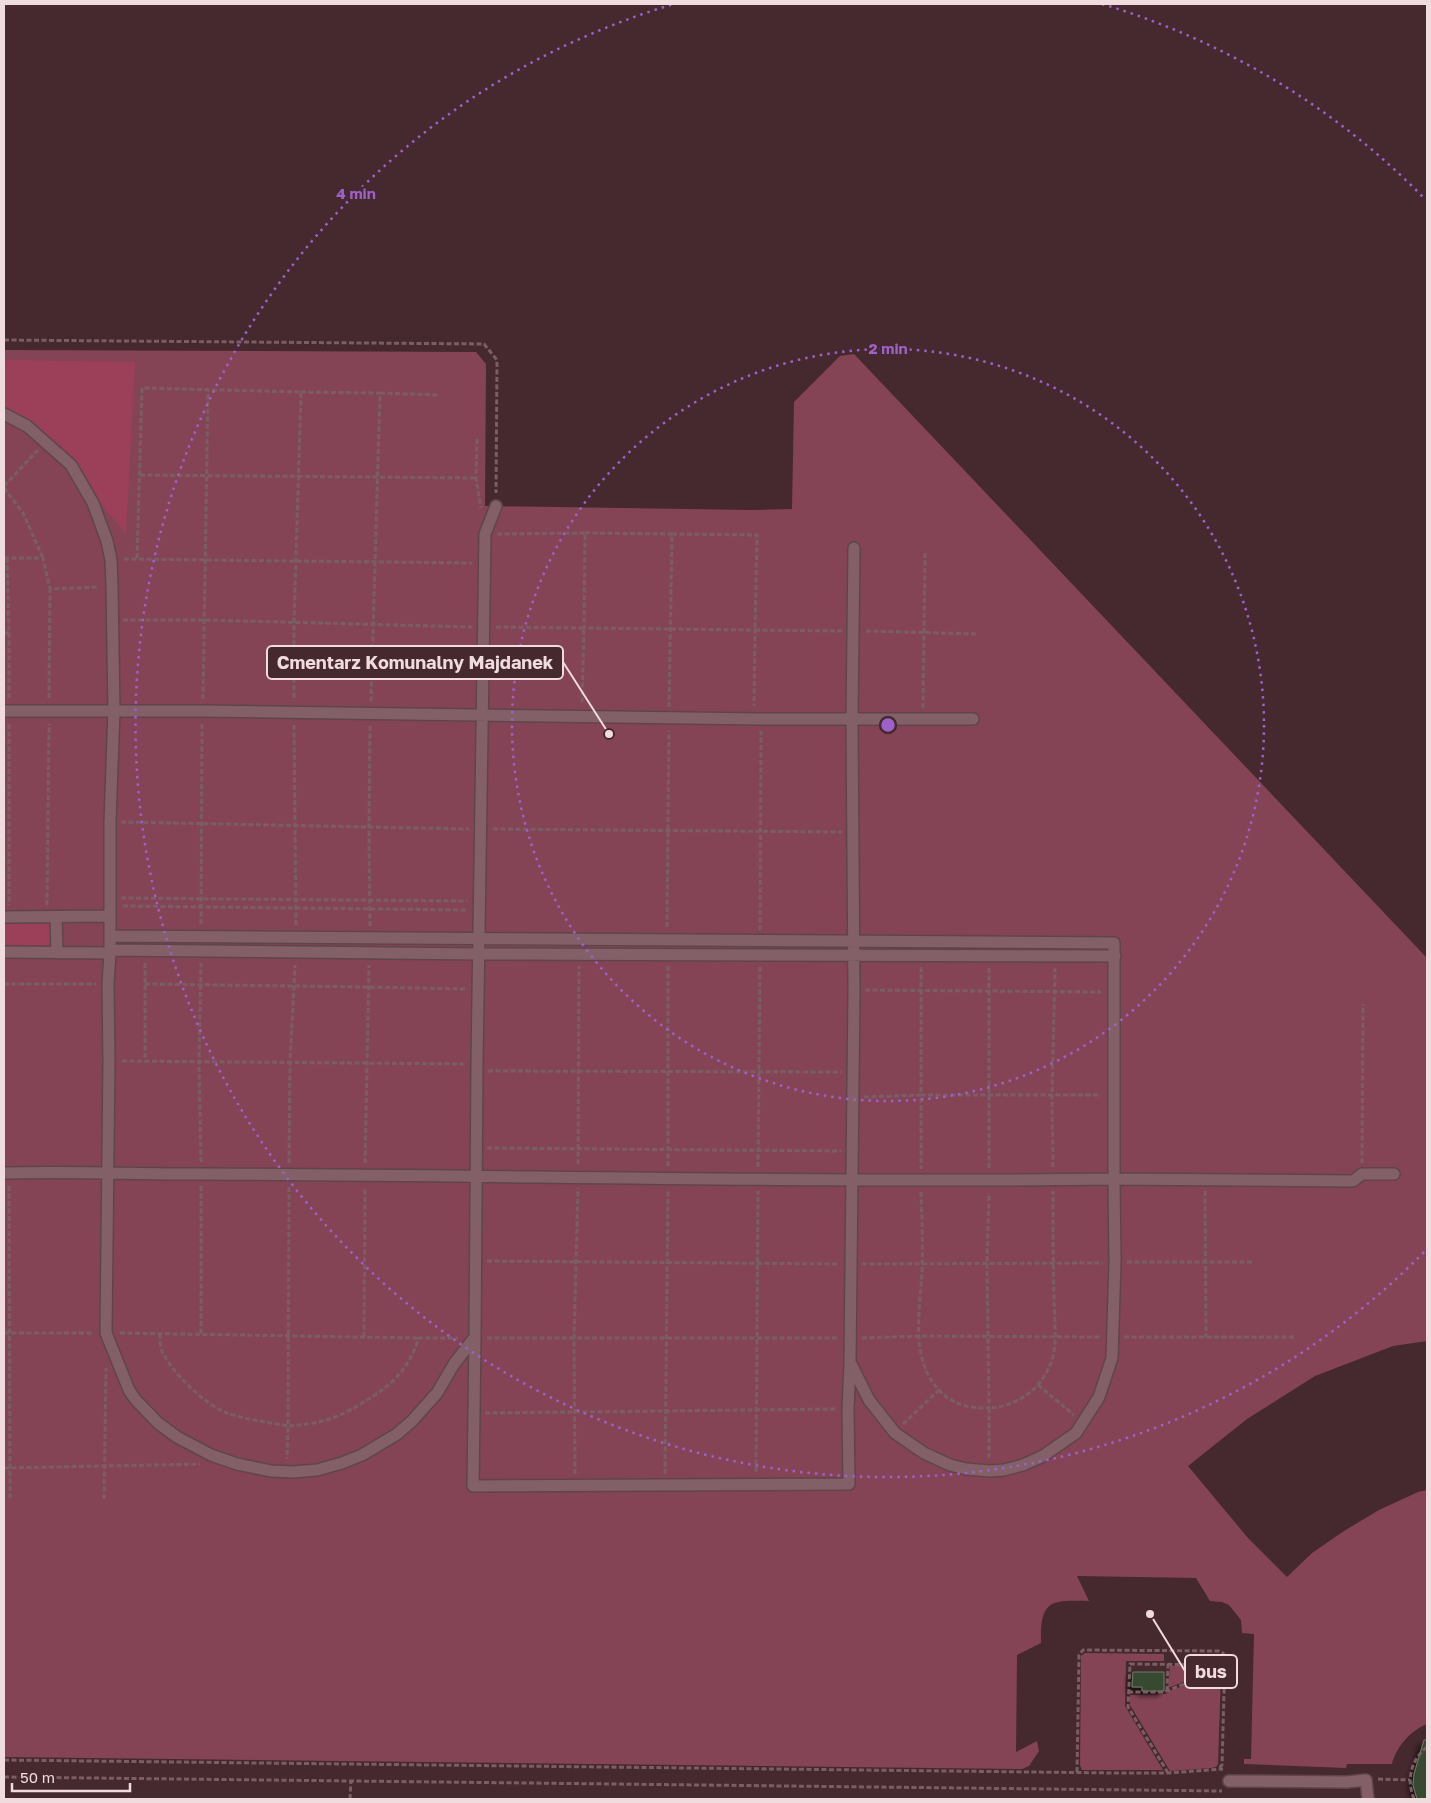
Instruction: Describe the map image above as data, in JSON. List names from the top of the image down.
{
  "places": ["Cmentarz Komunalny Majdanek", "bus"],
  "scale_bar": "50 m",
  "rings": ["4 min", "2 min"]
}
